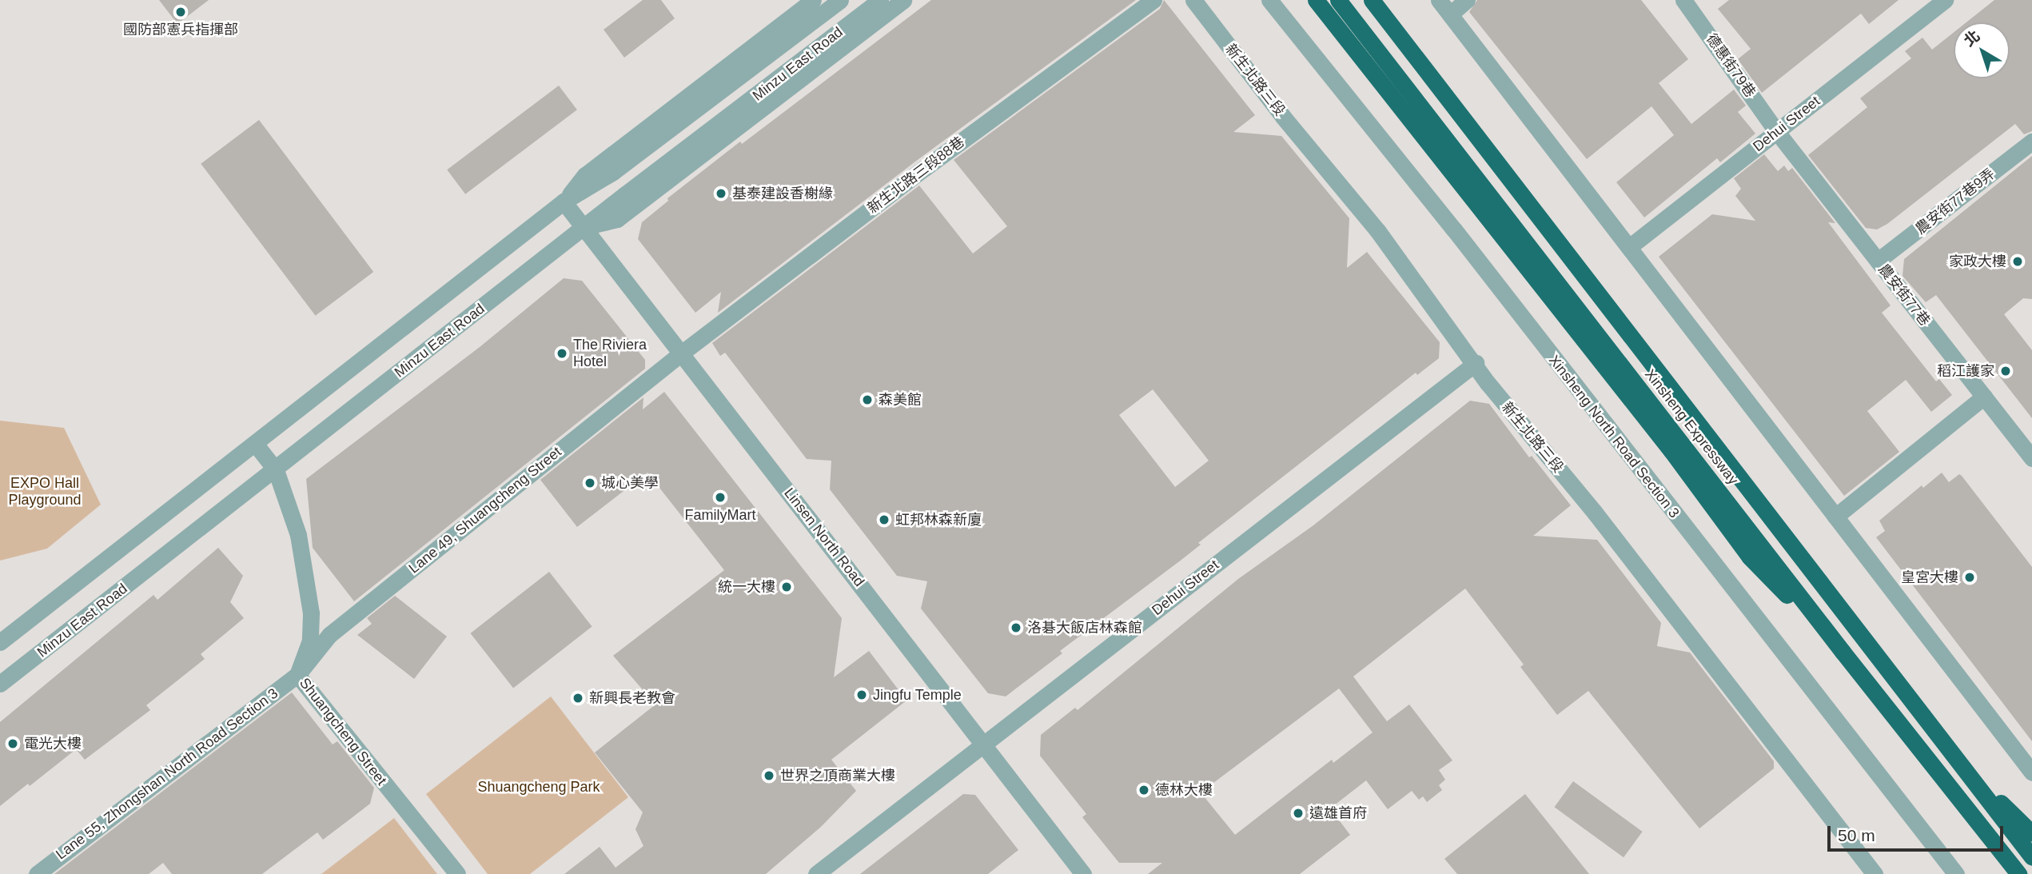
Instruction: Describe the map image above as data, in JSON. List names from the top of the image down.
{
  "streets": {
    "highway": ["Xinsheng Expressway"],
    "street": [
      "Minzu East Road",
      "德惠街79巷",
      "新生北路三段",
      "Dehui Street",
      "新生北路三段88巷",
      "農安街77巷9弄",
      "農安街77巷",
      "Xinsheng North Road Section 3",
      "Lane 49, Shuangcheng Street",
      "Linsen North Road",
      "Shuangcheng Street",
      "Lane 55, Zhongshan North Road Section 3"
    ]
  },
  "crossings": [
    ["Minzu East Road", "Linsen North Road"],
    ["Minzu East Road", "Shuangcheng Street"],
    ["德惠街79巷", "Dehui Street"],
    ["德惠街79巷", "農安街77巷"],
    ["新生北路三段", "Dehui Street"],
    ["Dehui Street", "農安街77巷"],
    ["Dehui Street", "Linsen North Road"],
    ["新生北路三段88巷", "Lane 49, Shuangcheng Street"],
    ["新生北路三段88巷", "Linsen North Road"],
    ["農安街77巷9弄", "農安街77巷"],
    ["Lane 49, Shuangcheng Street", "Linsen North Road"],
    ["Lane 49, Shuangcheng Street", "Shuangcheng Street"],
    ["Lane 49, Shuangcheng Street", "Lane 55, Zhongshan North Road Section 3"],
    ["Shuangcheng Street", "Lane 55, Zhongshan North Road Section 3"]
  ],
  "parks": ["EXPO Hall Playground", "Shuangcheng Park"],
  "places": [
    "國防部憲兵指揮部",
    "基泰建設香榭緣",
    "家政大樓",
    "The Riviera Hotel",
    "稻江護家",
    "森美館",
    "城心美學",
    "FamilyMart",
    "虹邦林森新廈",
    "皇宮大樓",
    "統一大樓",
    "洛碁大飯店林森館",
    "Jingfu Temple",
    "新興長老教會",
    "電光大樓",
    "世界之頂商業大樓",
    "德林大樓",
    "遠雄首府"
  ],
  "scale_bar": "50 m",
  "north": "top left"
}
